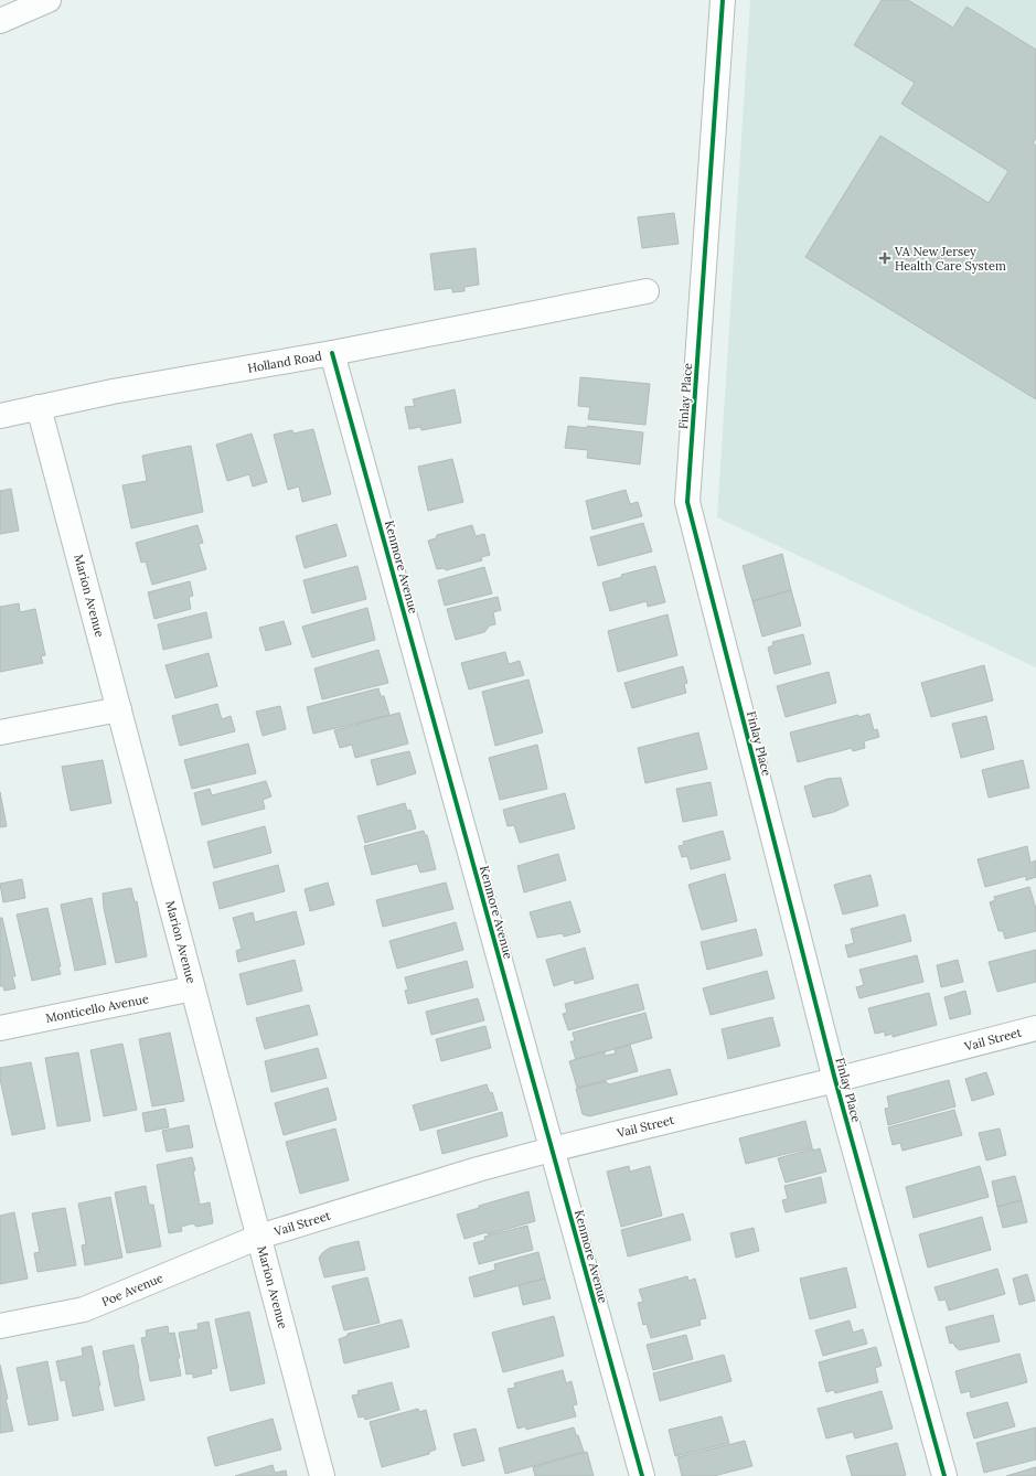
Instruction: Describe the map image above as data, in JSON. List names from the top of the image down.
{
  "streets": {
    "street": [
      "Holland Road",
      "Finlay Place",
      "Kenmore Avenue",
      "Marion Avenue",
      "Monticello Avenue",
      "Vail Street",
      "Poe Avenue"
    ]
  },
  "crossings": [
    ["Holland Road", "Kenmore Avenue"],
    ["Holland Road", "Marion Avenue"],
    ["Finlay Place", "Vail Street"],
    ["Kenmore Avenue", "Vail Street"],
    ["Marion Avenue", "Monticello Avenue"],
    ["Marion Avenue", "Vail Street"],
    ["Marion Avenue", "Poe Avenue"],
    ["Vail Street", "Poe Avenue"]
  ],
  "places": {
    "health": ["VA New Jersey Health Care System"]
  }
}
